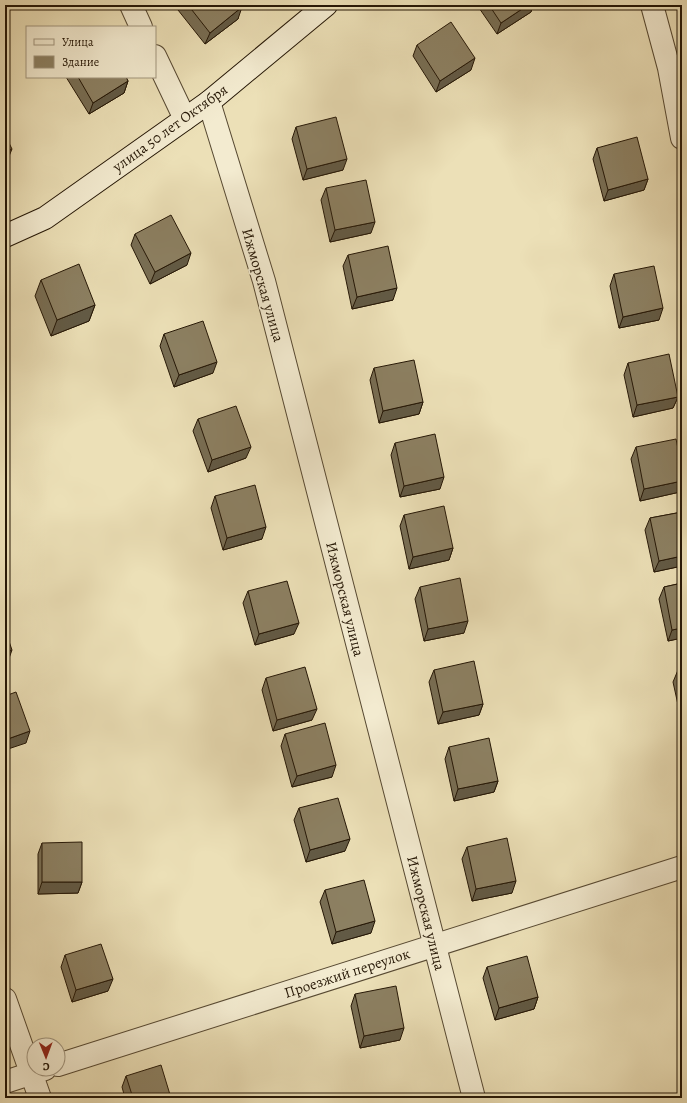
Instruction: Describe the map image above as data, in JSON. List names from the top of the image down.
{
  "streets": {
    "street": ["улица 50 лет Октября", "Ижморская улица", "Проезжий переулок"]
  },
  "crossings": [
    ["улица 50 лет Октября", "Ижморская улица"],
    ["Ижморская улица", "Проезжий переулок"]
  ],
  "legend": ["Улица", "Здание"],
  "north": "bottom"
}
